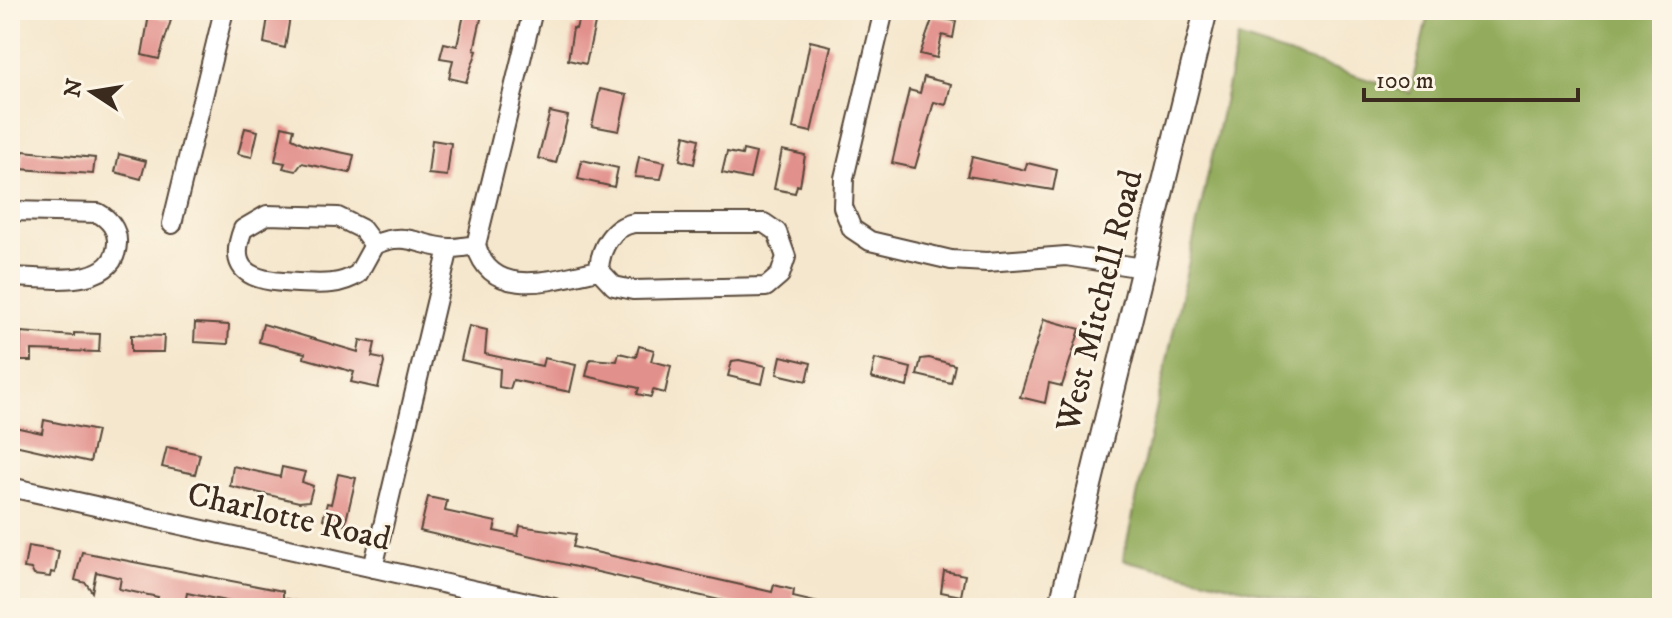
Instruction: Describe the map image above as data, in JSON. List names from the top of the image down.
{
  "streets": {
    "main road": ["West Mitchell Road"],
    "street": ["Charlotte Road"]
  },
  "scale_bar": "100 m",
  "north": "left"
}
